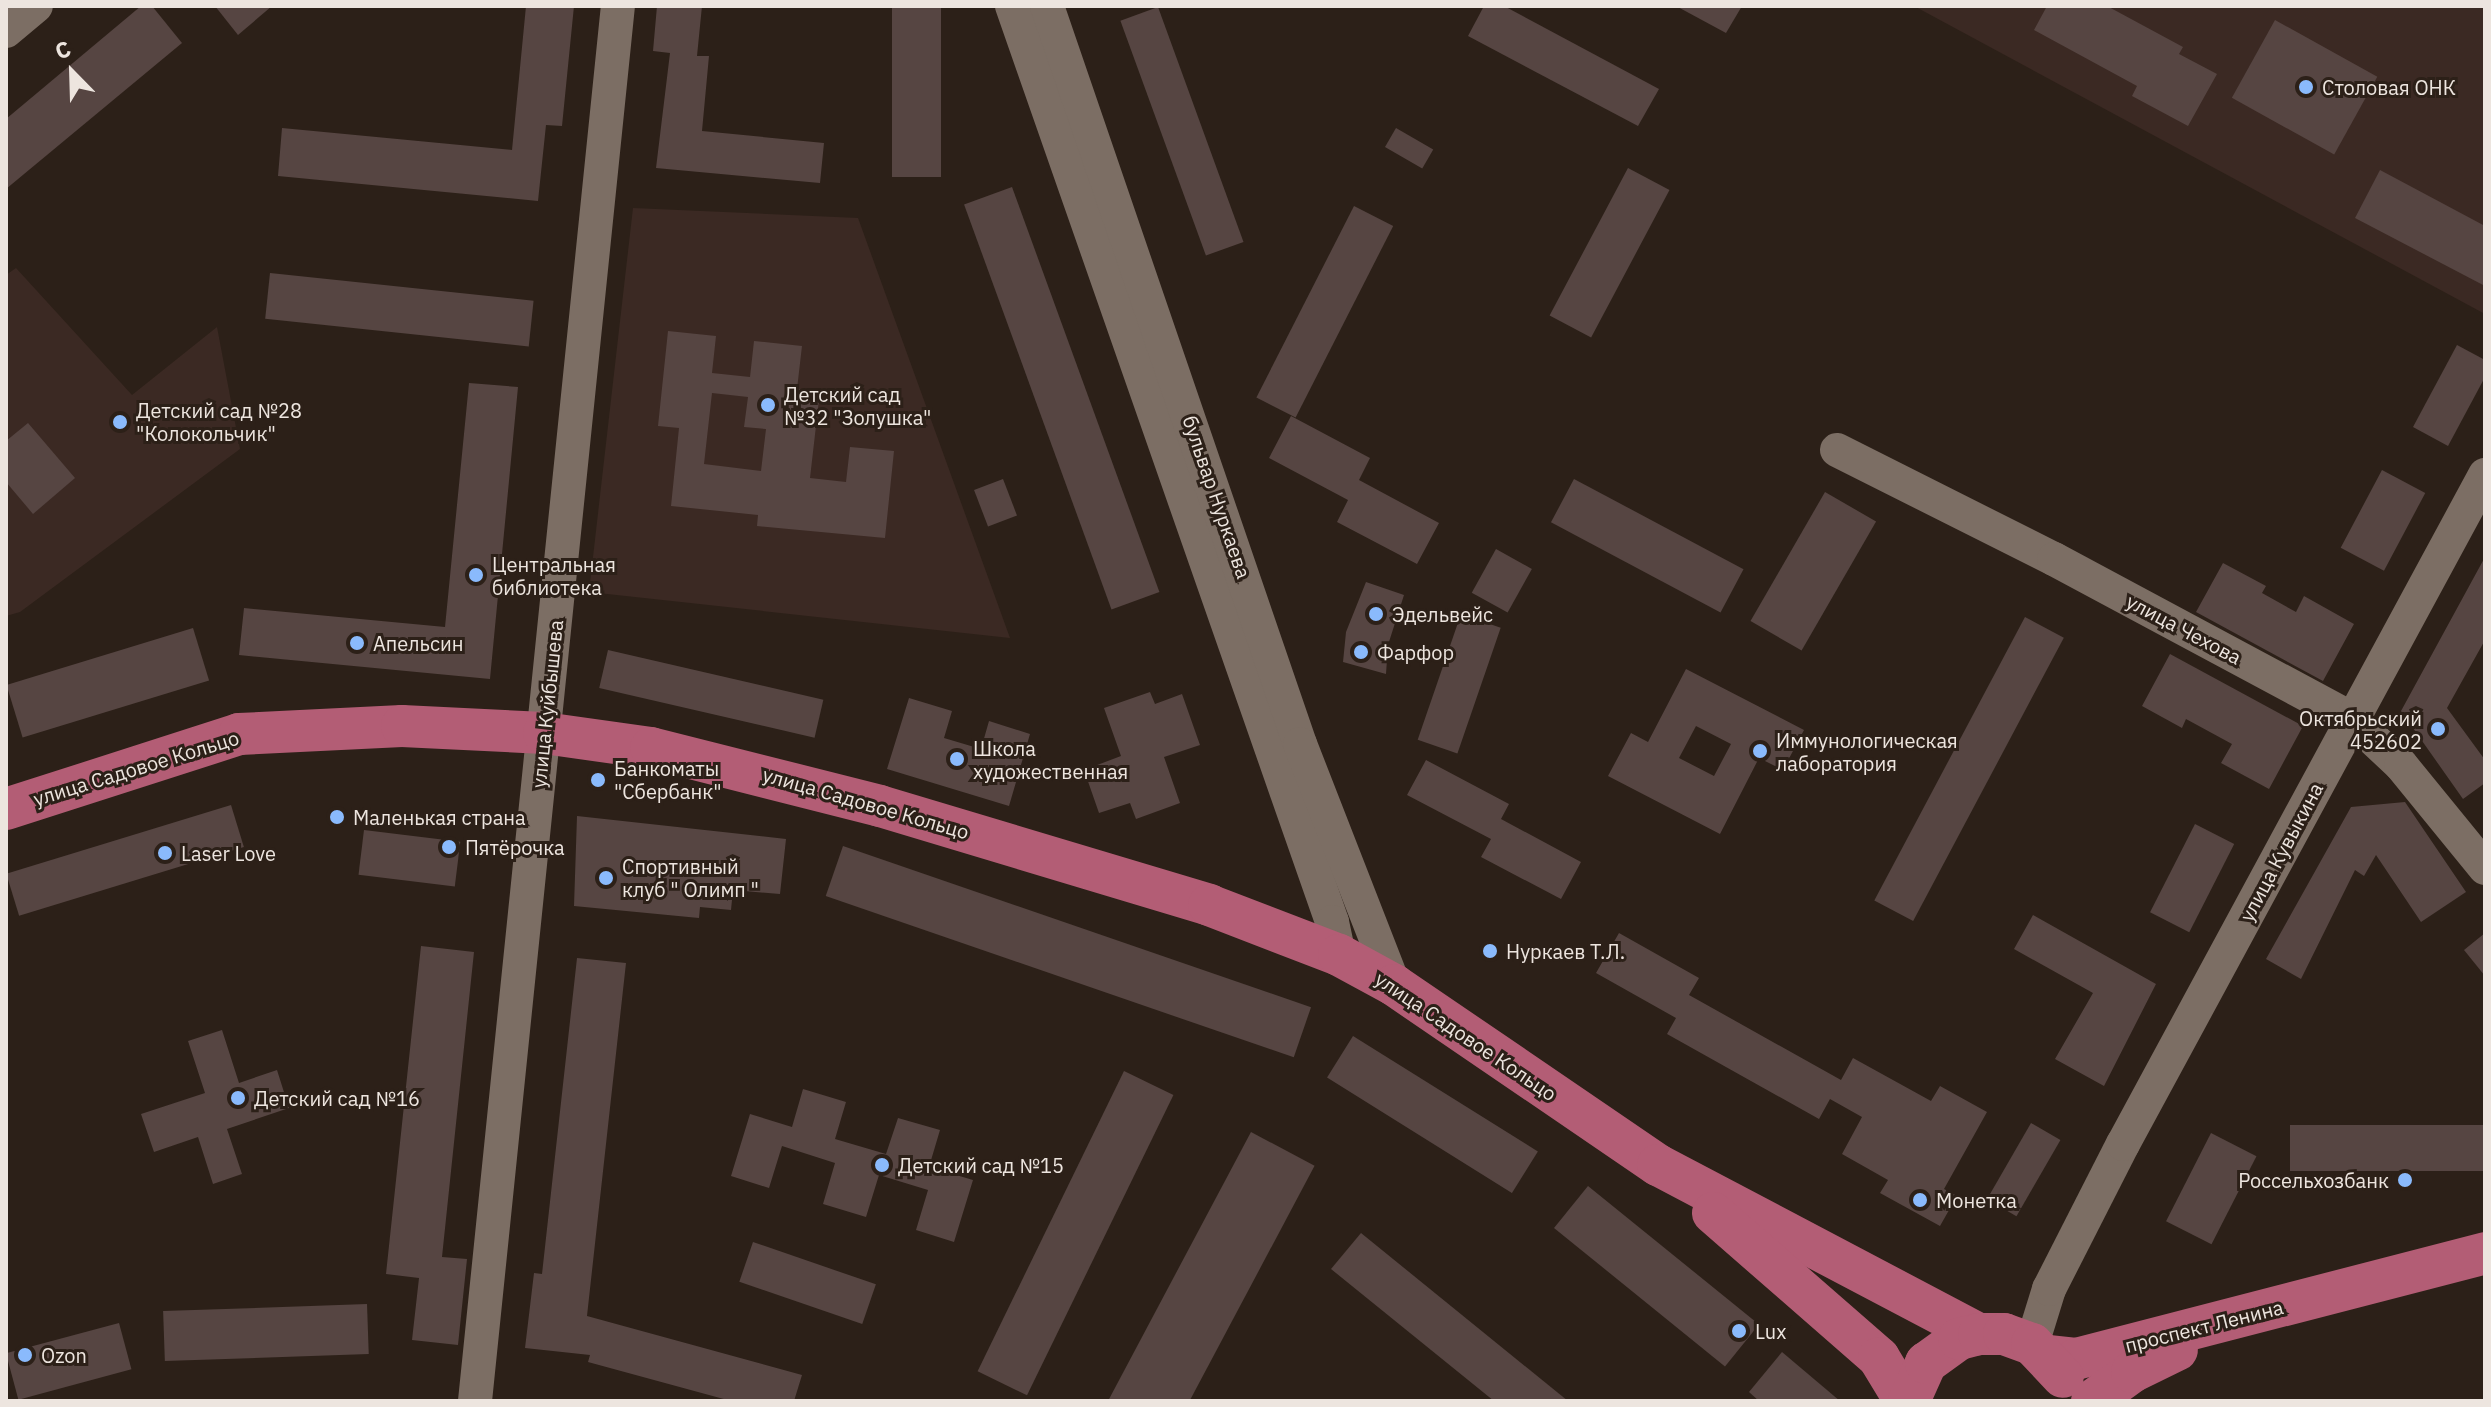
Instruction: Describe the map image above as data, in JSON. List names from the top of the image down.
{
  "streets": {
    "main road": ["улица Садовое Кольцо", "проспект Ленина"],
    "street": [
      "бульвар Нуркаева",
      "улица Чехова",
      "улица Куйбышева",
      "улица Кувыкина"
    ]
  },
  "crossings": [
    ["бульвар Нуркаева", "улица Садовое Кольцо"],
    ["улица Чехова", "улица Кувыкина"],
    ["улица Куйбышева", "улица Садовое Кольцо"],
    ["улица Садовое Кольцо", "улица Кувыкина"],
    ["улица Садовое Кольцо", "проспект Ленина"],
    ["улица Кувыкина", "проспект Ленина"]
  ],
  "places": [
    "Столовая ОНК",
    "Детский сад №32 \"Золушка\"",
    "Детский сад №28 \"Колокольчик\"",
    "Центральная библиотека",
    "Эдельвейс",
    "Апельсин",
    "Фарфор",
    "Октябрьский 452602",
    "Иммунологическая лаборатория",
    "Школа художественная",
    "Банкоматы \"Сбербанк\"",
    "Маленькая страна",
    "Пятёрочка",
    "Laser Love",
    "Спортивный клуб \" Олимп \"",
    "Нуркаев Т.Л.",
    "Детский сад №16",
    "Детский сад №15",
    "Россельхозбанк",
    "Монетка",
    "Lux",
    "Ozon"
  ],
  "north": "top left"
}
